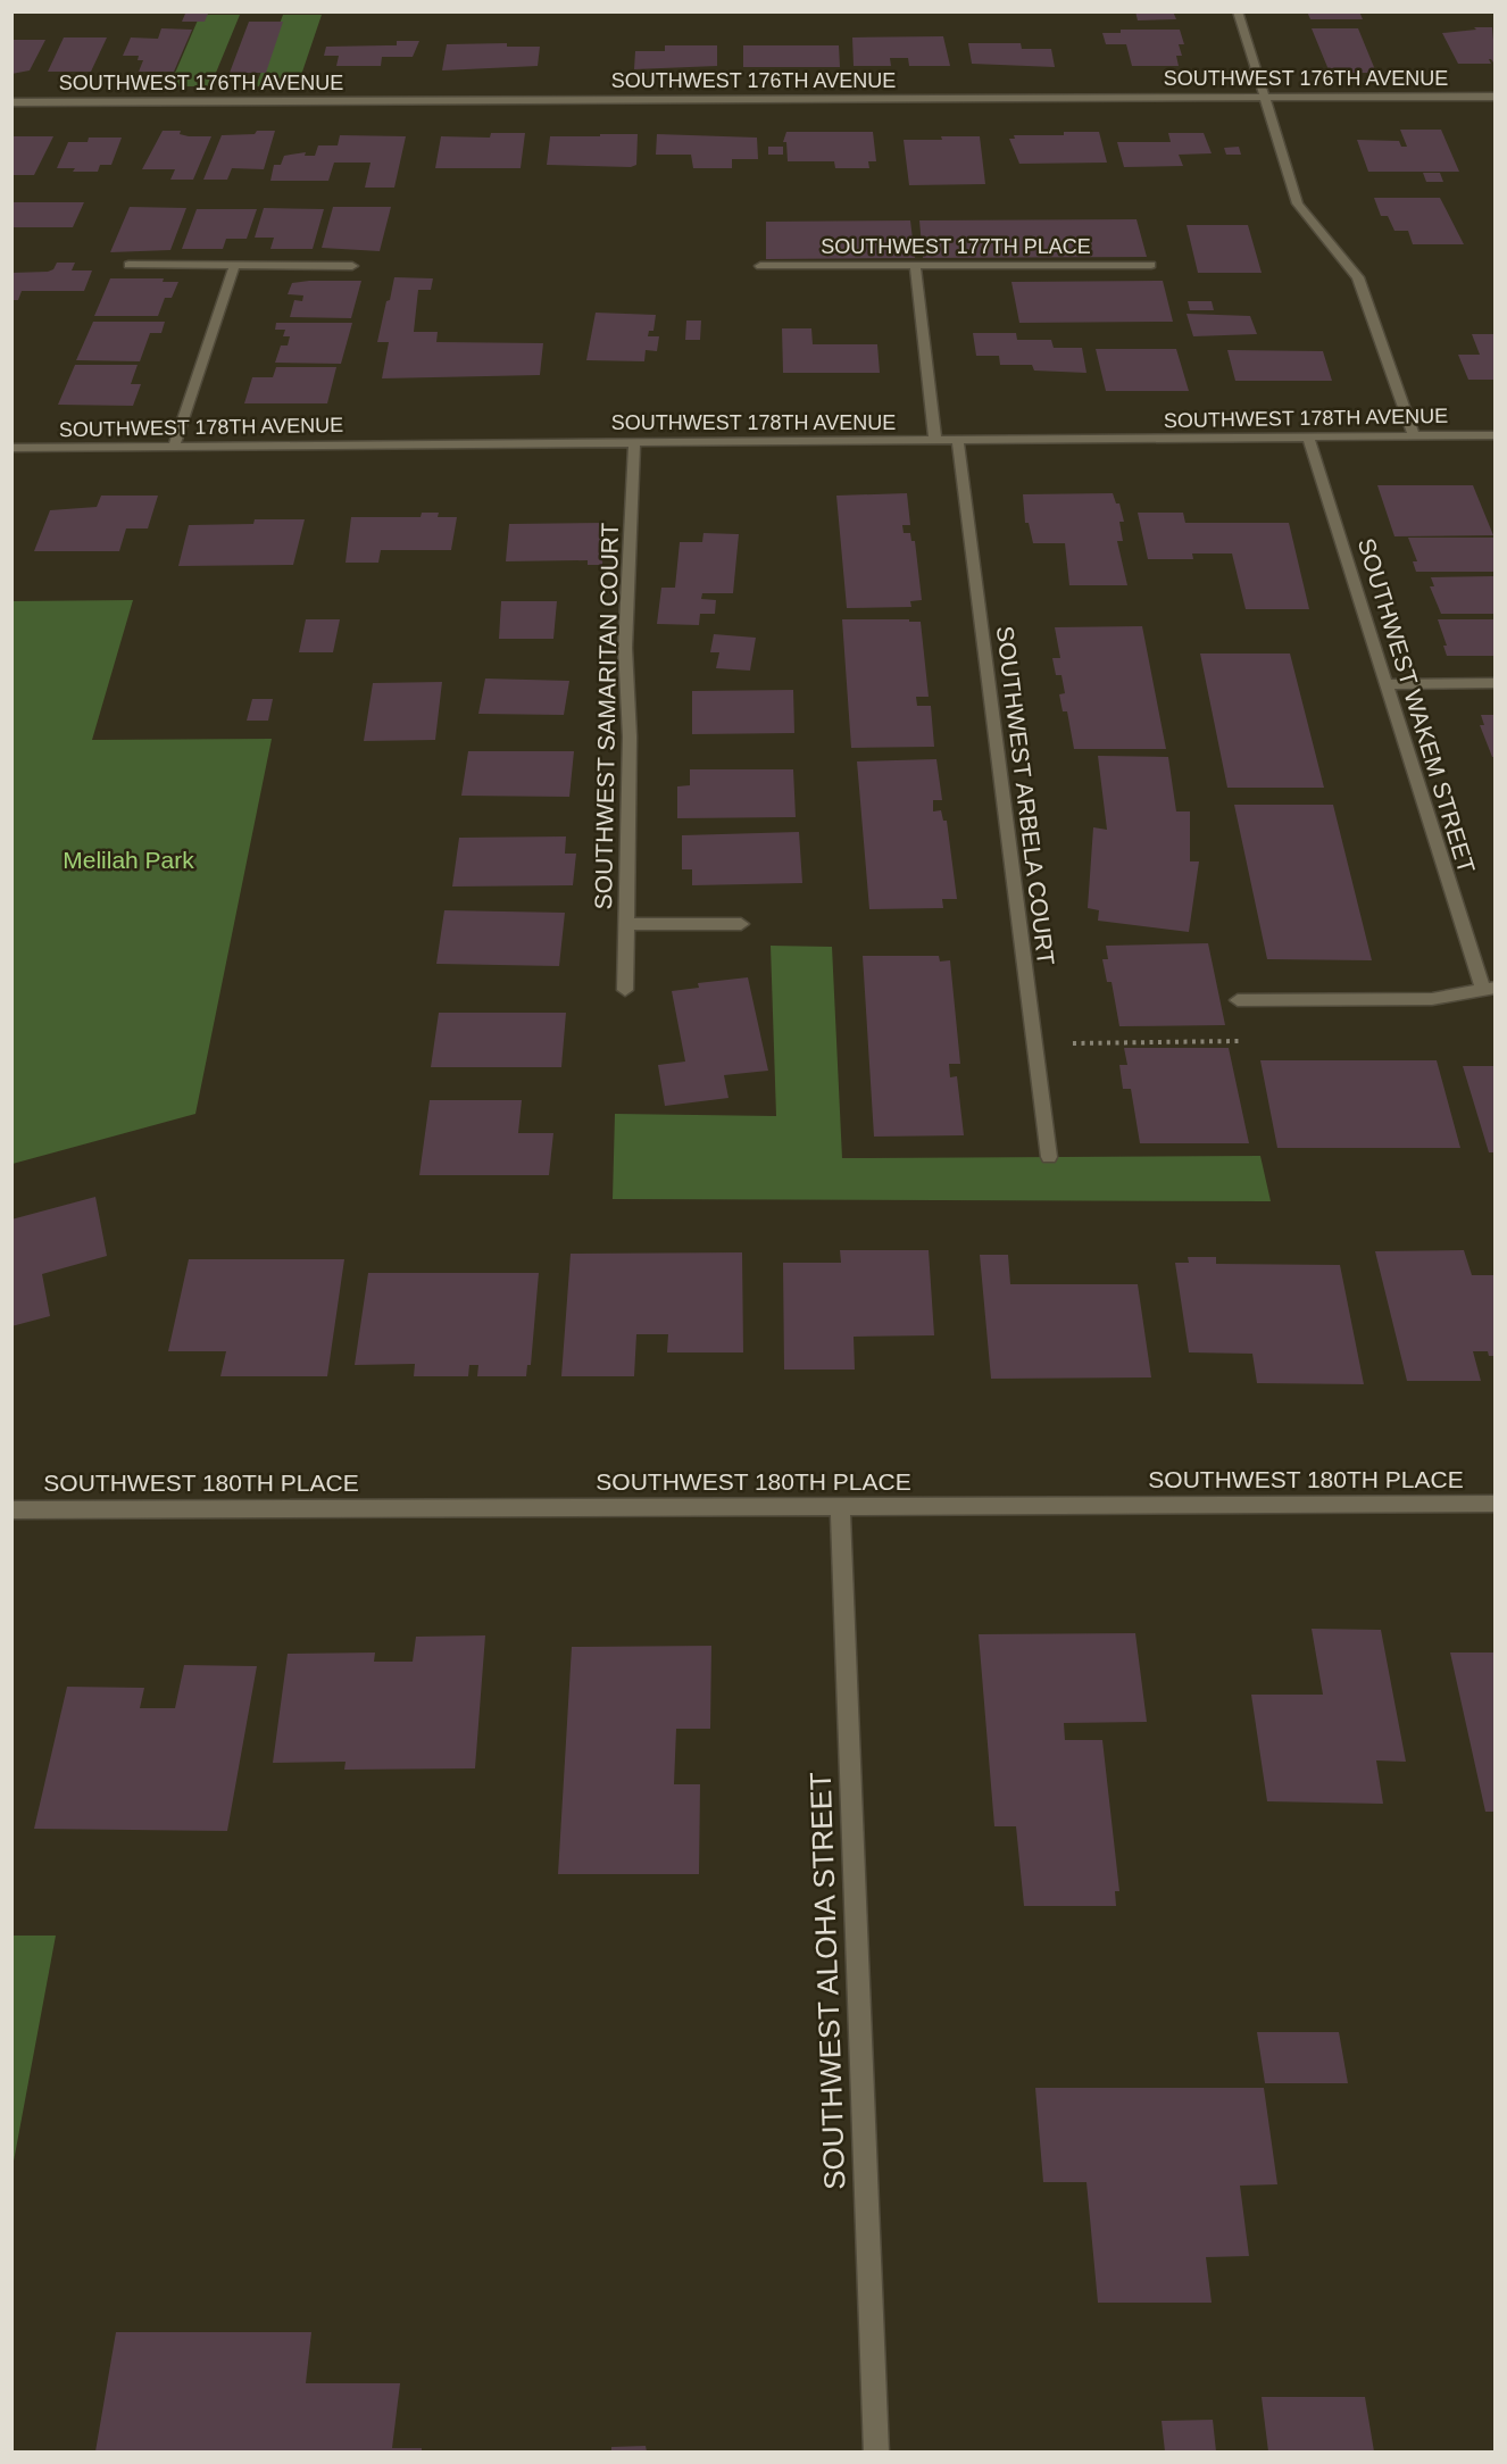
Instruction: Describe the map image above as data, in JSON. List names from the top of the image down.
{
  "streets": {
    "street": [
      "SOUTHWEST 176TH AVENUE",
      "SOUTHWEST 177TH PLACE",
      "SOUTHWEST 178TH AVENUE",
      "SOUTHWEST WAKEM STREET",
      "SOUTHWEST SAMARITAN COURT",
      "SOUTHWEST ARBELA COURT",
      "SOUTHWEST 180TH PLACE",
      "SOUTHWEST ALOHA STREET"
    ]
  },
  "crossings": [
    ["SOUTHWEST 178TH AVENUE", "SOUTHWEST WAKEM STREET"],
    ["SOUTHWEST 178TH AVENUE", "SOUTHWEST SAMARITAN COURT"],
    ["SOUTHWEST 178TH AVENUE", "SOUTHWEST ARBELA COURT"],
    ["SOUTHWEST 180TH PLACE", "SOUTHWEST ALOHA STREET"]
  ],
  "parks": ["Melilah Park"]
}
